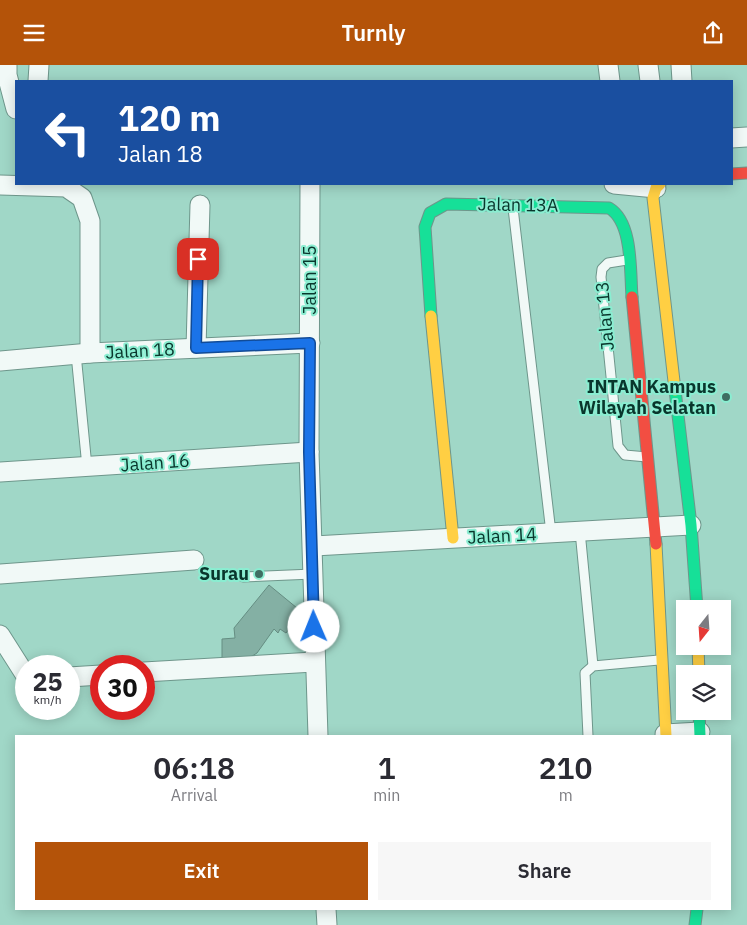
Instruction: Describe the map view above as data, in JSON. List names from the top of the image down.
{
  "streets": {
    "street": [
      "Jalan 13A",
      "Jalan 15",
      "Jalan 18",
      "Jalan 16",
      "Jalan 14"
    ],
    "lane": ["Jalan 13"]
  },
  "crossings": [
    ["Jalan 13A", "Jalan 13"],
    ["Jalan 13A", "Jalan 14"],
    ["Jalan 15", "Jalan 18"],
    ["Jalan 15", "Jalan 16"],
    ["Jalan 15", "Jalan 14"]
  ],
  "places": ["INTAN Kampus Wilayah Selatan", "Surau"],
  "north": "bottom",
  "page": {
    "header": "Turnly",
    "turn": ["120 m", "Jalan 18"],
    "speed": "25 km/h",
    "limit": "30",
    "eta": [
      "06:18",
      "Arrival",
      "1",
      "min",
      "210",
      "m"
    ],
    "buttons": ["Exit", "Share"]
  }
}
